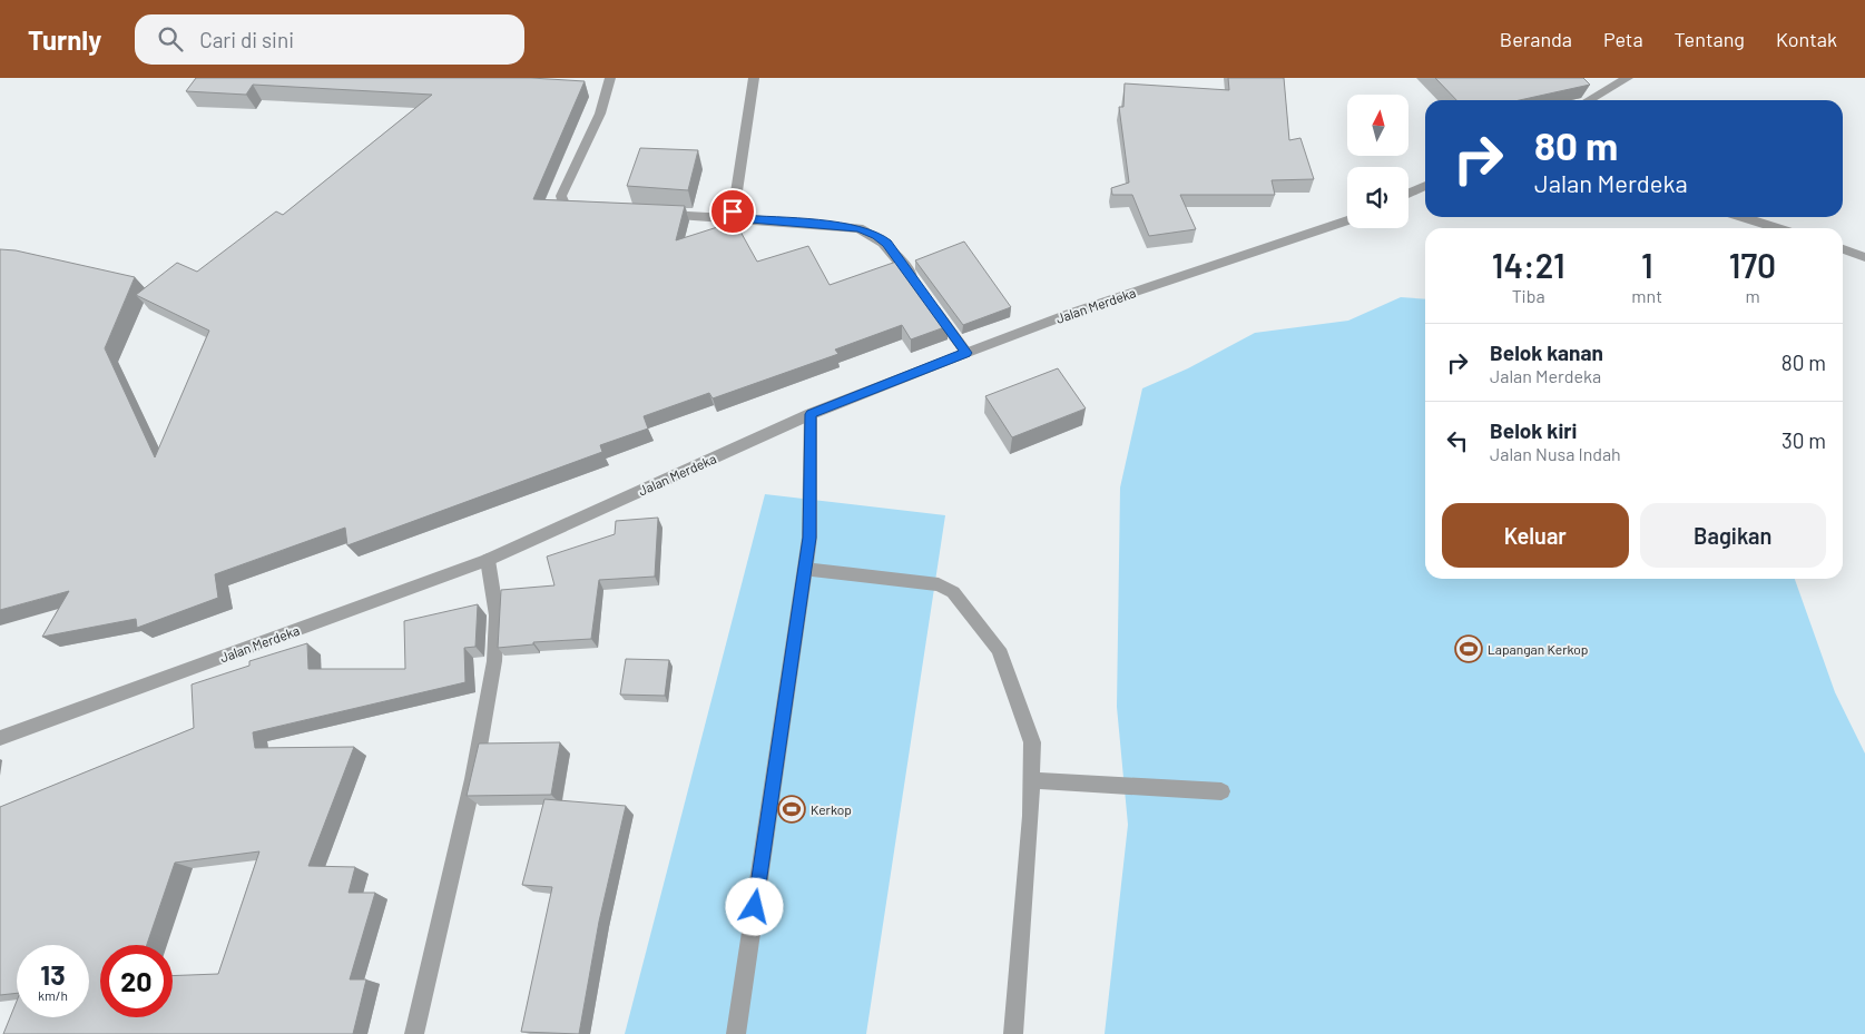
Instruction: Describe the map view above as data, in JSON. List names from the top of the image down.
{
  "streets": {
    "street": ["Jalan Merdeka"]
  },
  "places": {
    "sports": ["Lapangan Kerkop", "Kerkop"]
  },
  "north": "top",
  "page": {
    "header": "Turnly",
    "search": "Cari di sini",
    "nav": [
      "Beranda",
      "Peta",
      "Tentang",
      "Kontak"
    ],
    "turn": ["80 m", "Jalan Merdeka"],
    "eta": [
      "14:21",
      "Tiba",
      "1",
      "mnt",
      "170",
      "m"
    ],
    "list": [
      {
        "name": "Belok kanan",
        "note": "Jalan Merdeka",
        "value": "80 m"
      },
      {
        "name": "Belok kiri",
        "note": "Jalan Nusa Indah",
        "value": "30 m"
      }
    ],
    "buttons": ["Keluar", "Bagikan"],
    "speed": "13 km/h",
    "limit": "20"
  }
}
